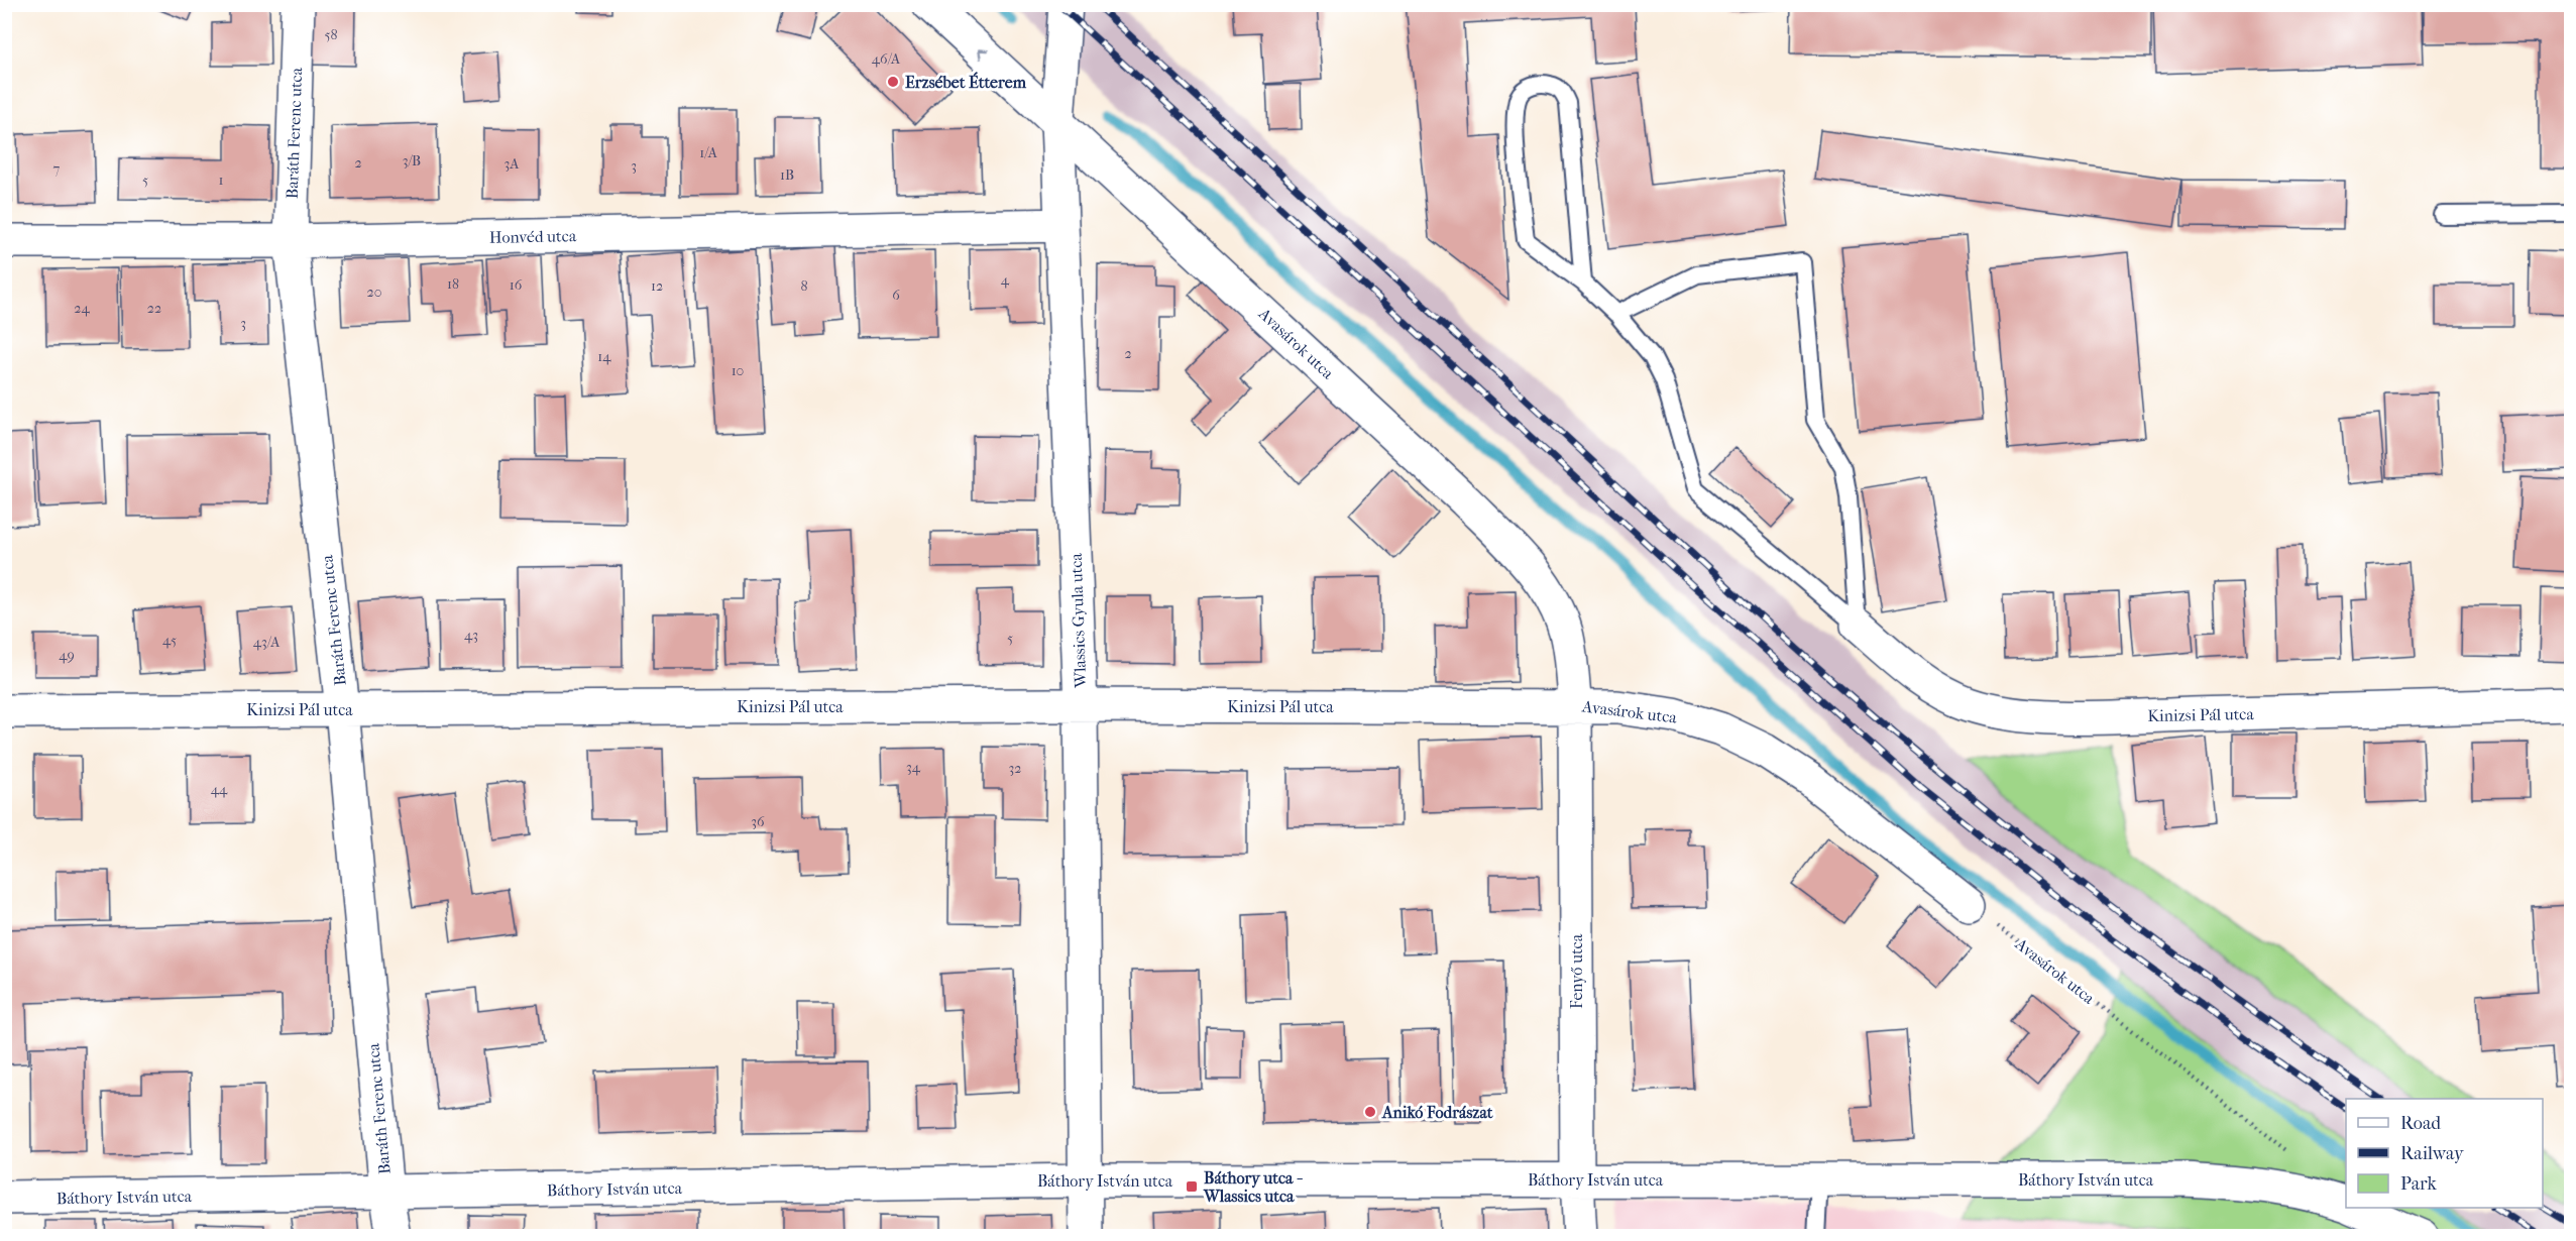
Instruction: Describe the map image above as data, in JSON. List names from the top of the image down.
{
  "streets": {
    "street": [
      "Baráth Ferenc utca",
      "Honvéd utca",
      "Avasárok utca",
      "Wlassics Gyula utca",
      "Kinizsi Pál utca",
      "Fenyő utca",
      "Báthory István utca"
    ]
  },
  "crossings": [
    ["Baráth Ferenc utca", "Honvéd utca"],
    ["Baráth Ferenc utca", "Kinizsi Pál utca"],
    ["Baráth Ferenc utca", "Báthory István utca"],
    ["Honvéd utca", "Wlassics Gyula utca"],
    ["Avasárok utca", "Wlassics Gyula utca"],
    ["Avasárok utca", "Kinizsi Pál utca"],
    ["Avasárok utca", "Fenyő utca"],
    ["Avasárok utca", "Báthory István utca"],
    ["Wlassics Gyula utca", "Kinizsi Pál utca"],
    ["Wlassics Gyula utca", "Báthory István utca"],
    ["Kinizsi Pál utca", "Fenyő utca"],
    ["Fenyő utca", "Báthory István utca"]
  ],
  "places": {
    "other": ["Erzsébet Étterem", "Anikó Fodrászat"],
    "transit": ["Báthory utca - Wlassics utca"]
  },
  "house_numbers": [
    "58",
    "46/A",
    "1/A",
    "3/B",
    "2",
    "3A",
    "3",
    "7",
    "1B",
    "5",
    "1",
    "4",
    "18",
    "16",
    "12",
    "8",
    "20",
    "6",
    "24",
    "22",
    "3",
    "2",
    "14",
    "10",
    "43",
    "5",
    "45",
    "43/A",
    "49",
    "34",
    "32",
    "44",
    "36"
  ],
  "legend": ["Road", "Railway", "Park"]
}
